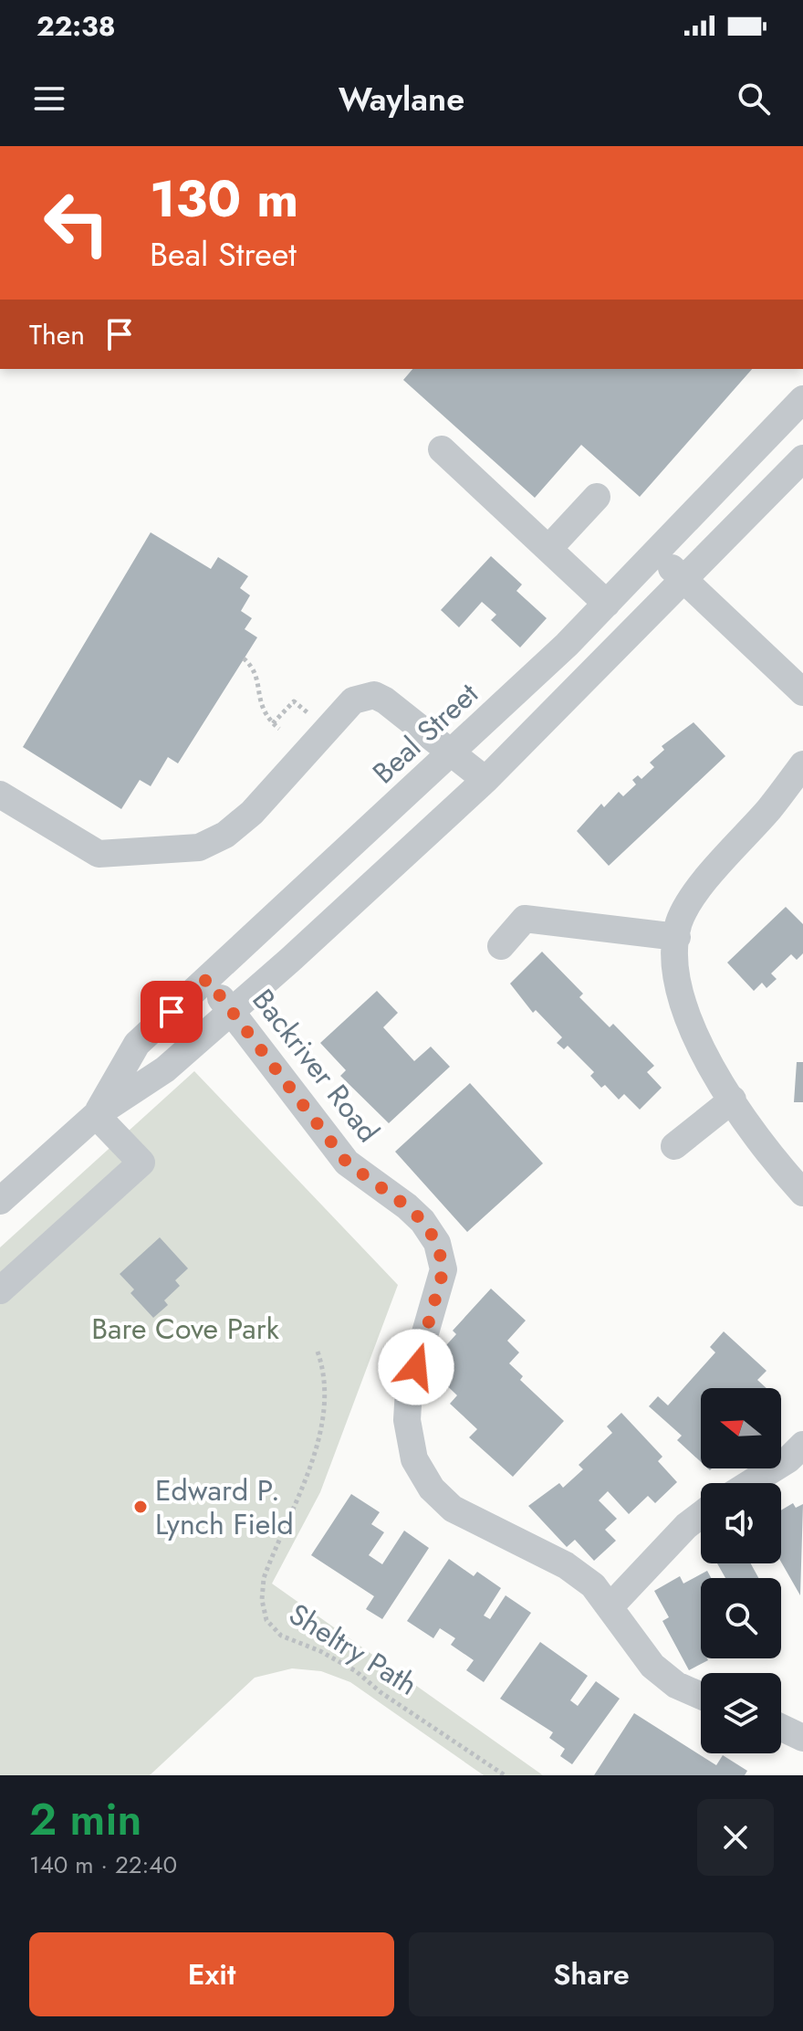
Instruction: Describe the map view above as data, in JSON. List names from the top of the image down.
{
  "streets": {
    "street": ["Beal Street", "Backriver Road"],
    "path": ["Sheltry Path"]
  },
  "crossings": [
    ["Beal Street", "Backriver Road"]
  ],
  "parks": ["Bare Cove Park"],
  "places": ["Edward P. Lynch Field"],
  "north": "left",
  "page": {
    "status": "22:38",
    "header": "Waylane",
    "turn": ["130 m", "Beal Street"],
    "then": "Then",
    "heading": ["2 min", "140 m · 22:40"],
    "buttons": ["Exit", "Share"]
  }
}
